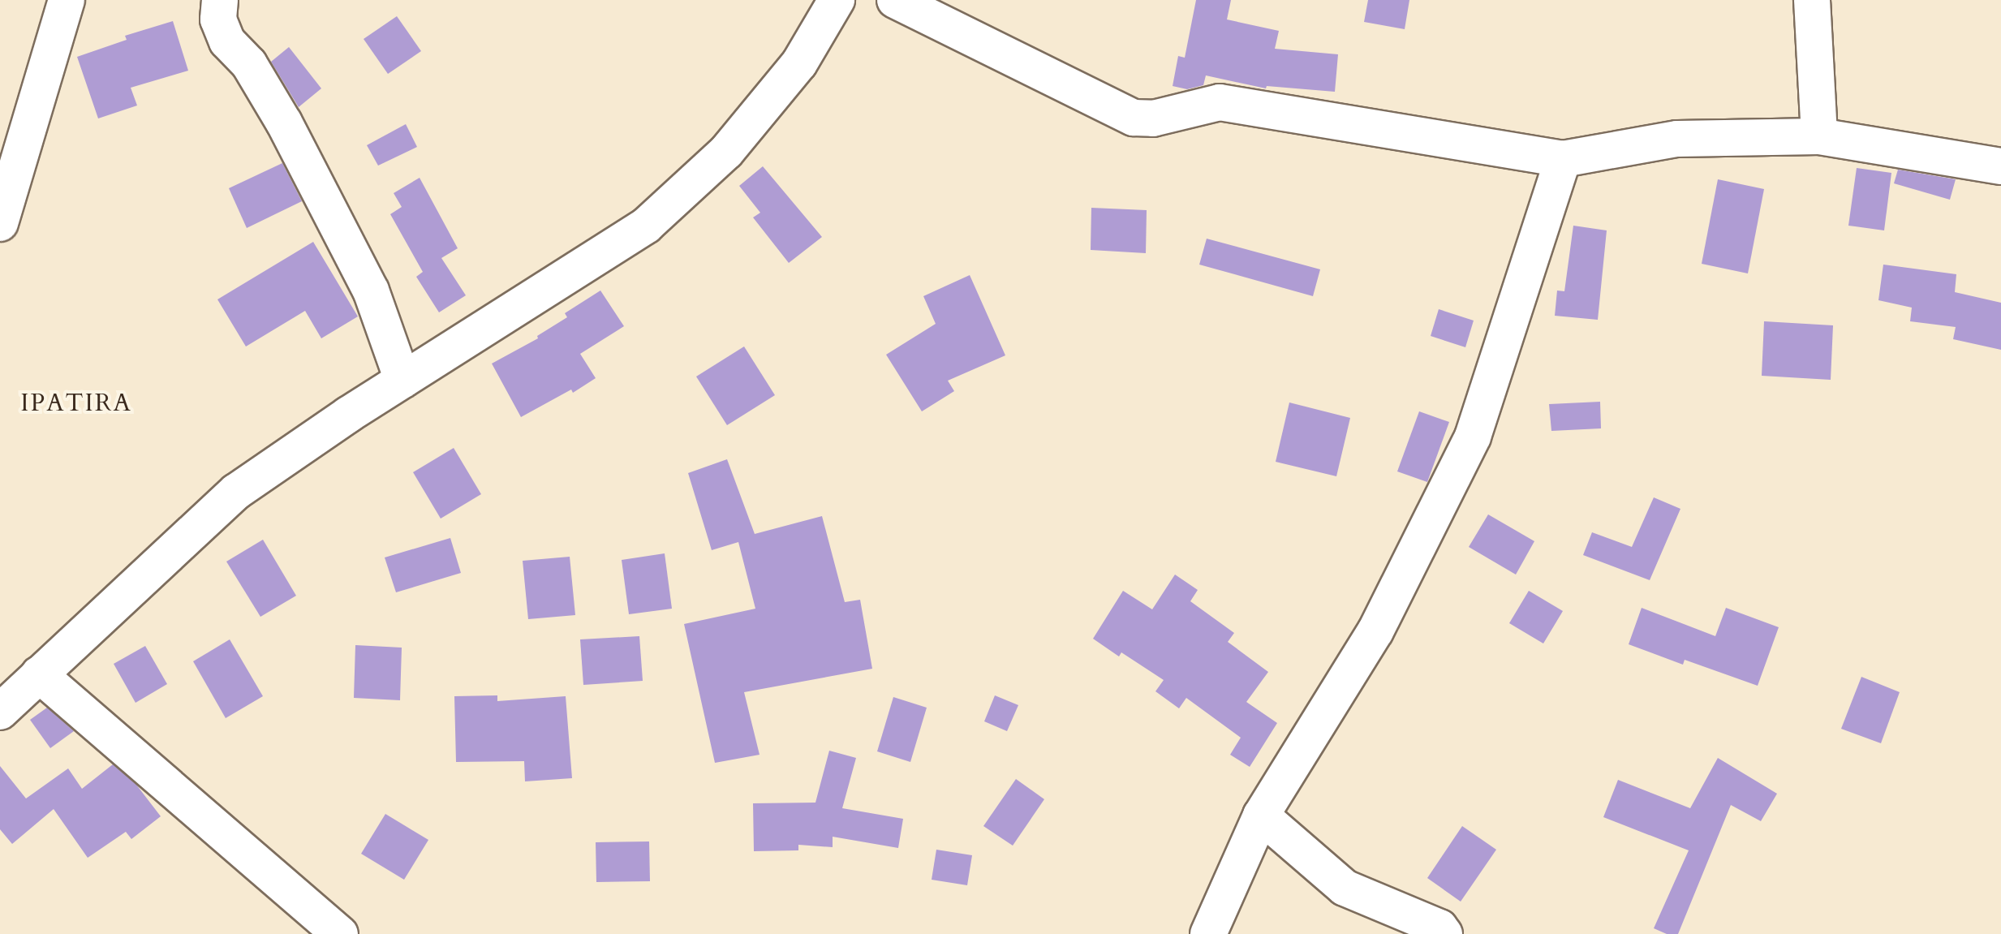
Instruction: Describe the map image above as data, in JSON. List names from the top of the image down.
{
  "districts": ["IPATIRA"]
}
